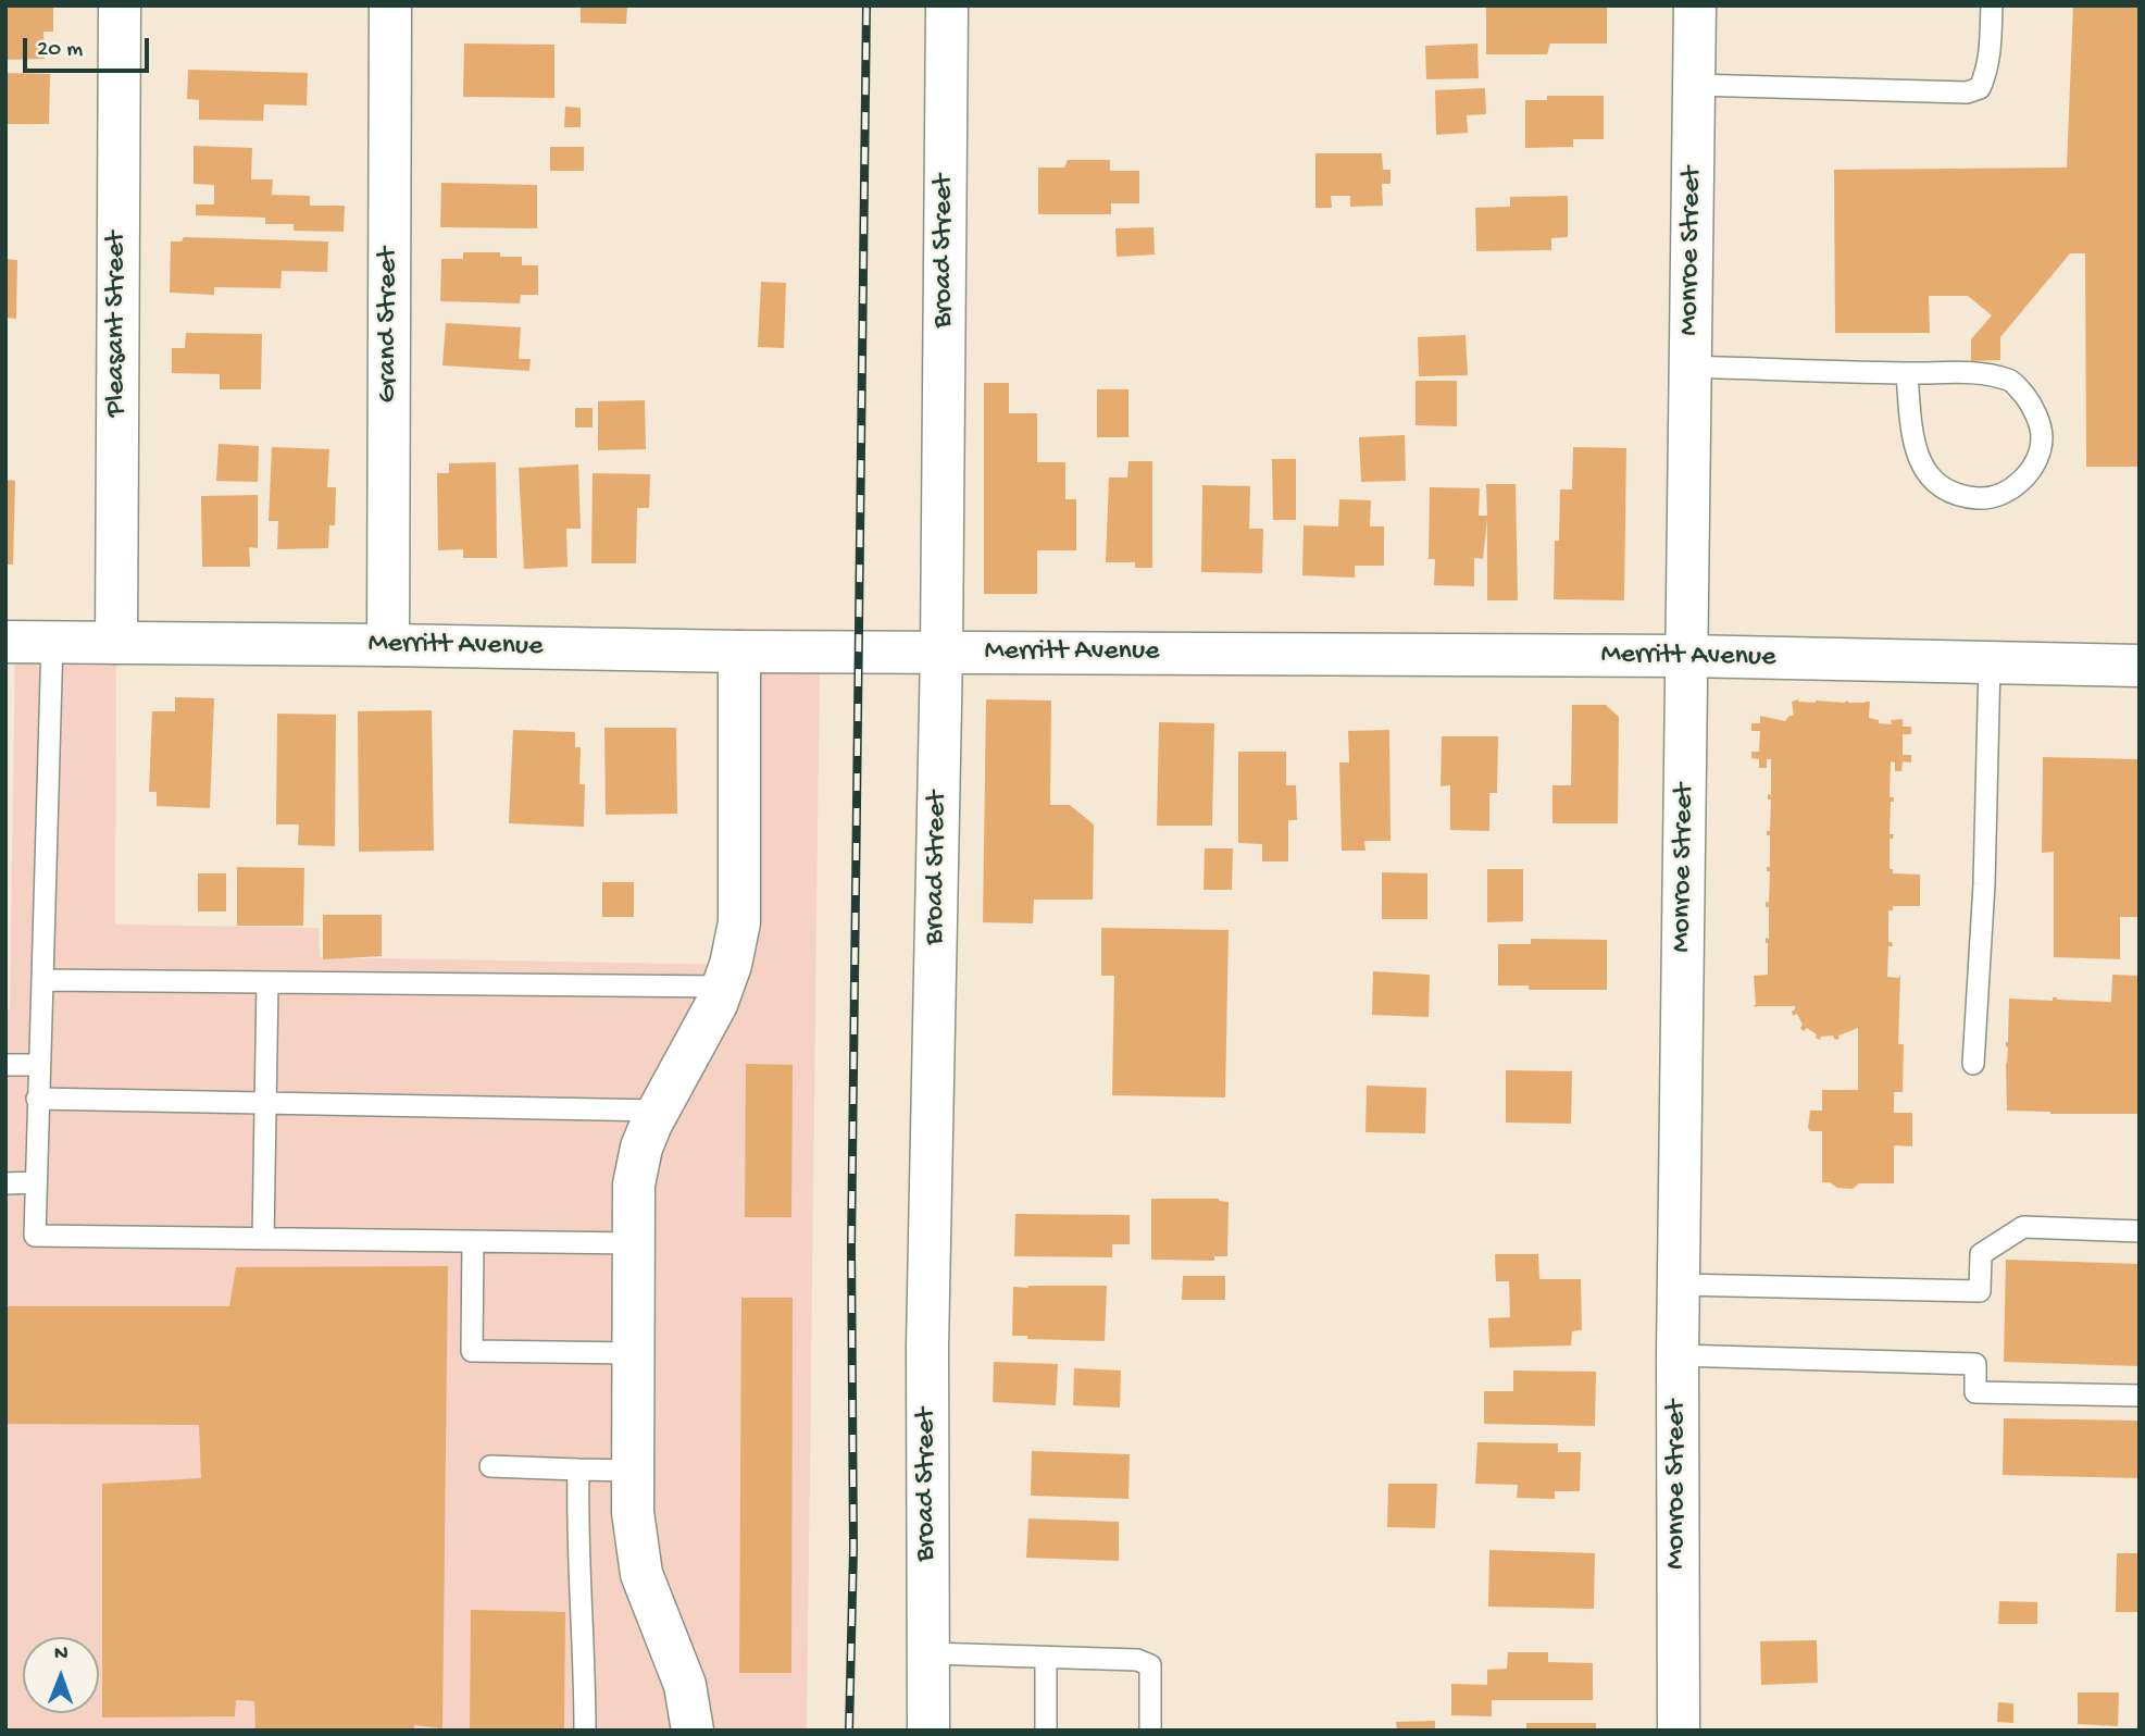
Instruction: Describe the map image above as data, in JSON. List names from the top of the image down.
{
  "streets": {
    "street": [
      "Broad Street",
      "Monroe Street",
      "Pleasant Street",
      "Grand Street",
      "Merritt Avenue"
    ]
  },
  "crossings": [
    ["Broad Street", "Merritt Avenue"],
    ["Monroe Street", "Merritt Avenue"],
    ["Pleasant Street", "Merritt Avenue"],
    ["Grand Street", "Merritt Avenue"]
  ],
  "scale_bar": "20 m",
  "north": "top"
}
